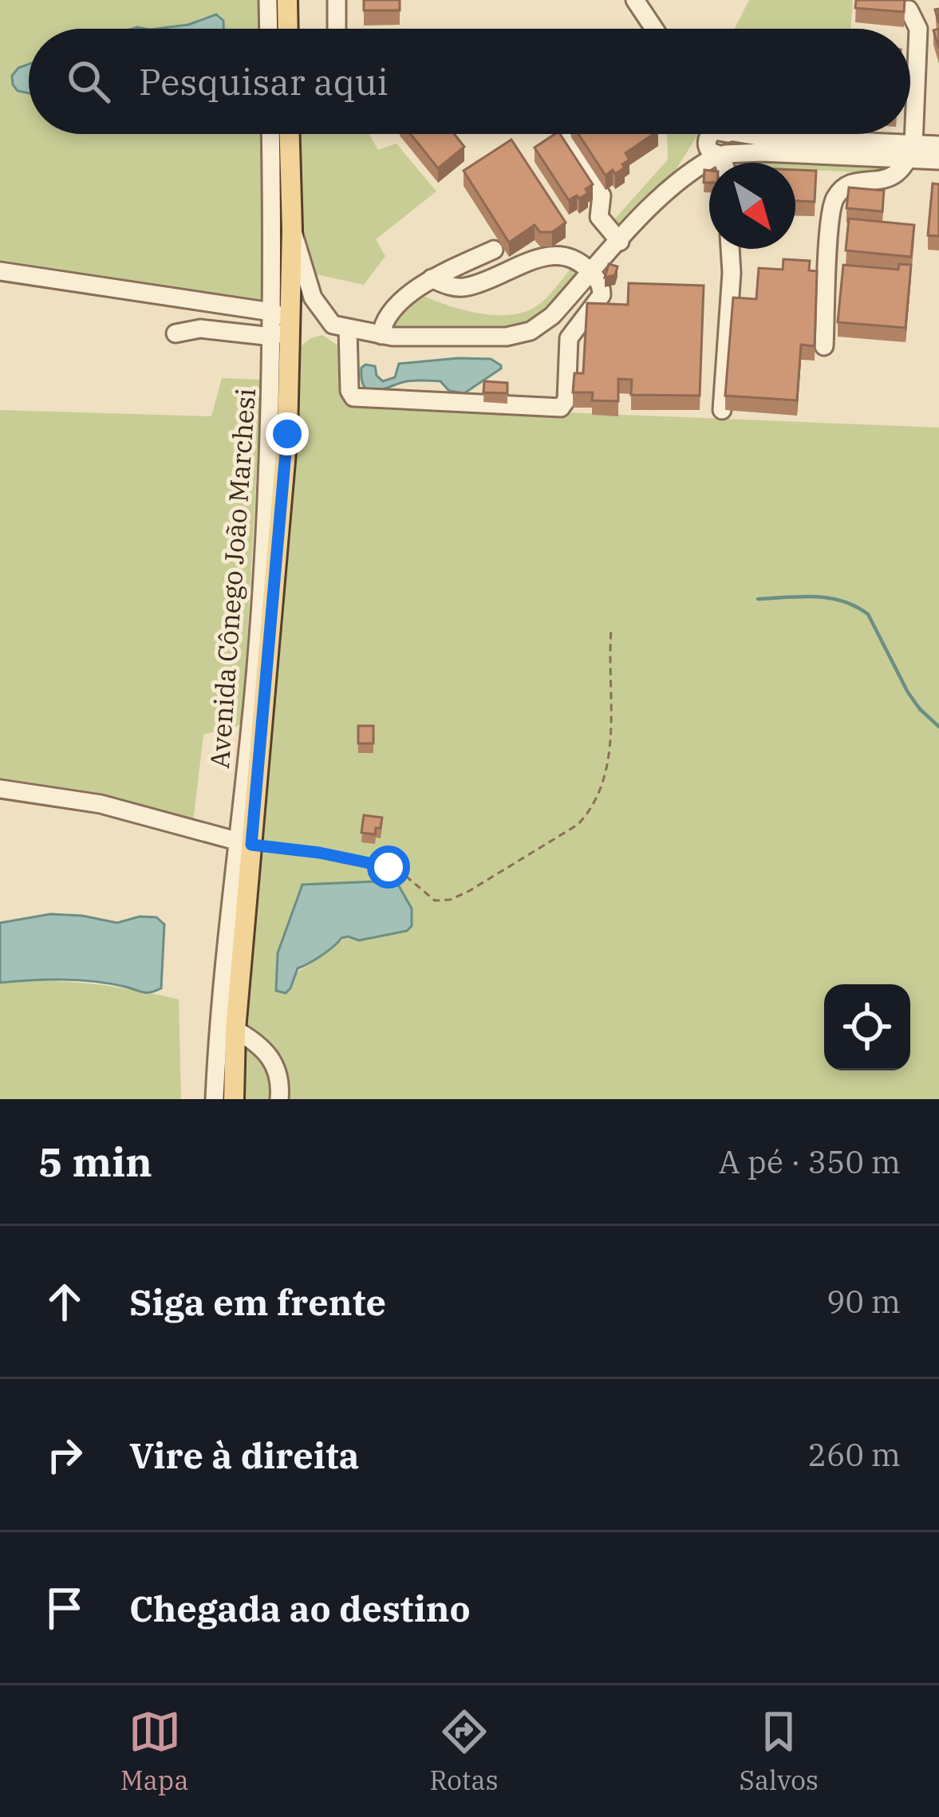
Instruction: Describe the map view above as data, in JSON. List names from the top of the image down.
{
  "north": "bottom right",
  "page": {
    "search": "Pesquisar aqui",
    "heading": ["5 min", "A pé · 350 m"],
    "list": [
      ["Siga em frente", "90 m"],
      ["Vire à direita", "260 m"],
      "Chegada ao destino"
    ],
    "nav": ["Mapa", "Rotas", "Salvos"]
  }
}
